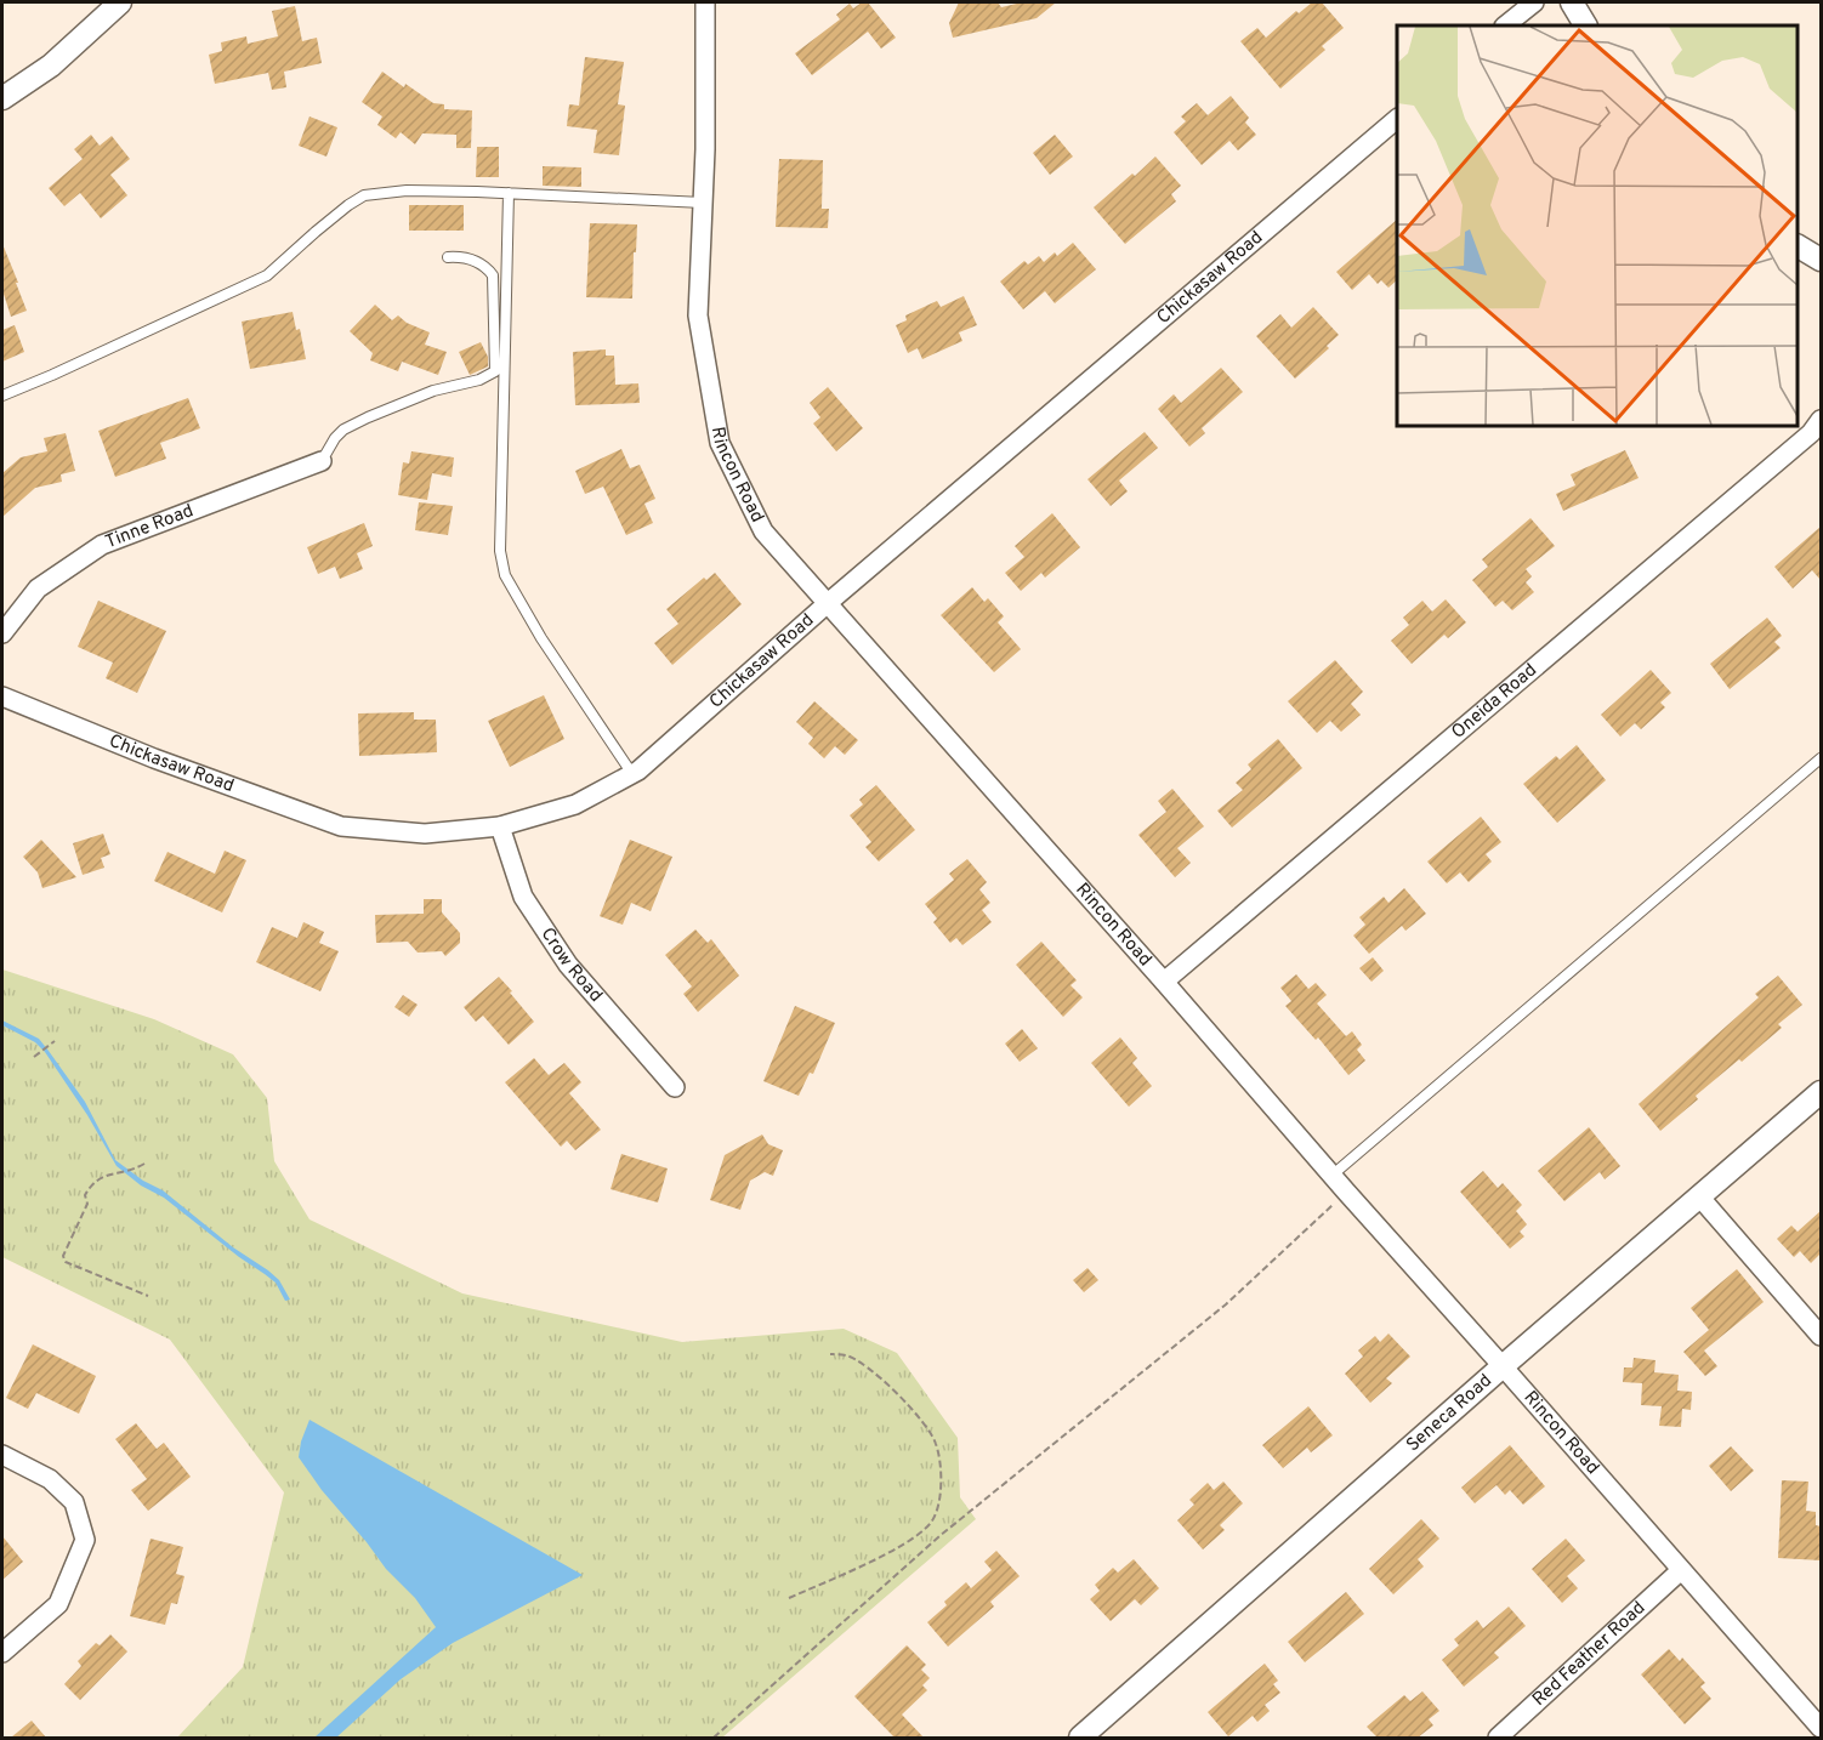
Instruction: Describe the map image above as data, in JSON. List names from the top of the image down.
{
  "streets": {
    "street": [
      "Chickasaw Road",
      "Rincon Road",
      "Tinne Road",
      "Oneida Road",
      "Crow Road",
      "Seneca Road",
      "Red Feather Road"
    ]
  },
  "crossings": [
    ["Chickasaw Road", "Rincon Road"],
    ["Chickasaw Road", "Crow Road"],
    ["Rincon Road", "Oneida Road"],
    ["Rincon Road", "Seneca Road"],
    ["Rincon Road", "Red Feather Road"]
  ]
}
